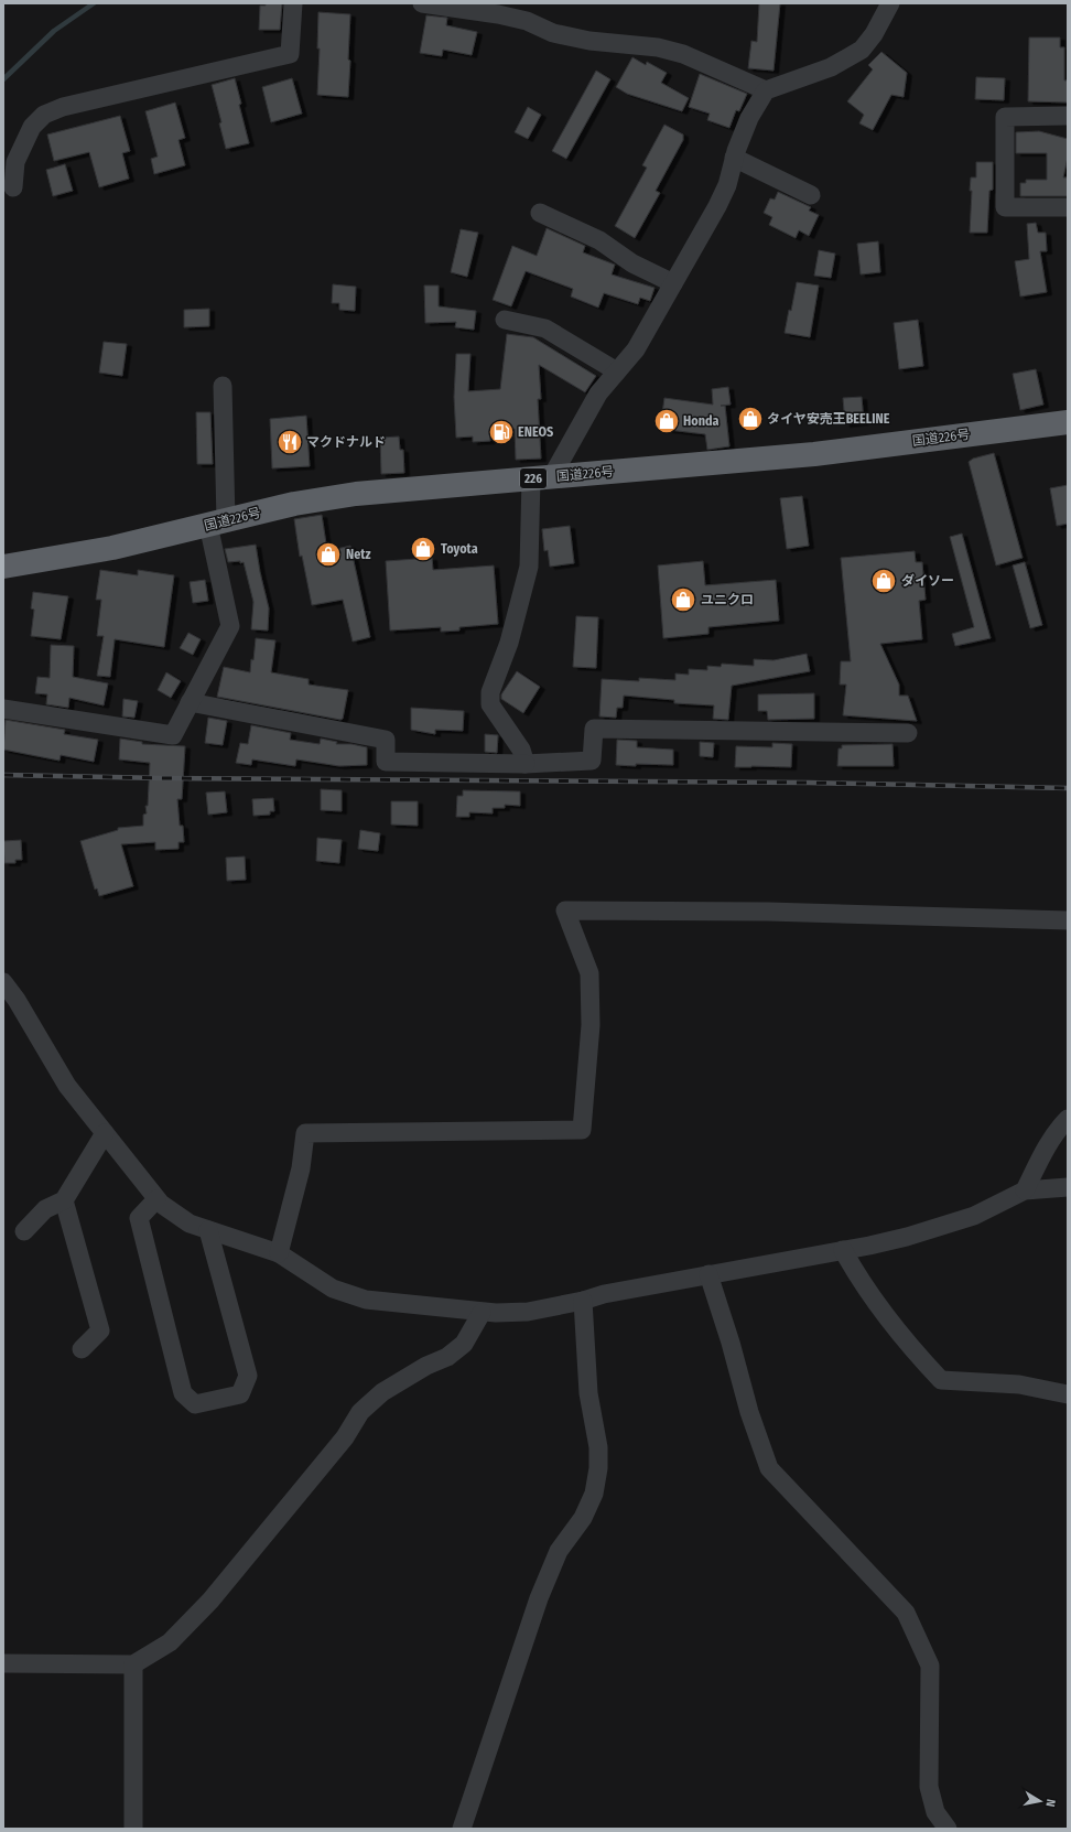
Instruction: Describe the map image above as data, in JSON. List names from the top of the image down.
{
  "streets": {
    "highway": ["国道226号", "226"]
  },
  "places": {
    "shop": [
      "タイヤ安売王BEELINE",
      "Honda",
      "Toyota",
      "Netz",
      "ダイソー",
      "ユニクロ"
    ],
    "fuel station": ["ENEOS"],
    "restaurant": ["マクドナルド"]
  },
  "north": "right"
}
